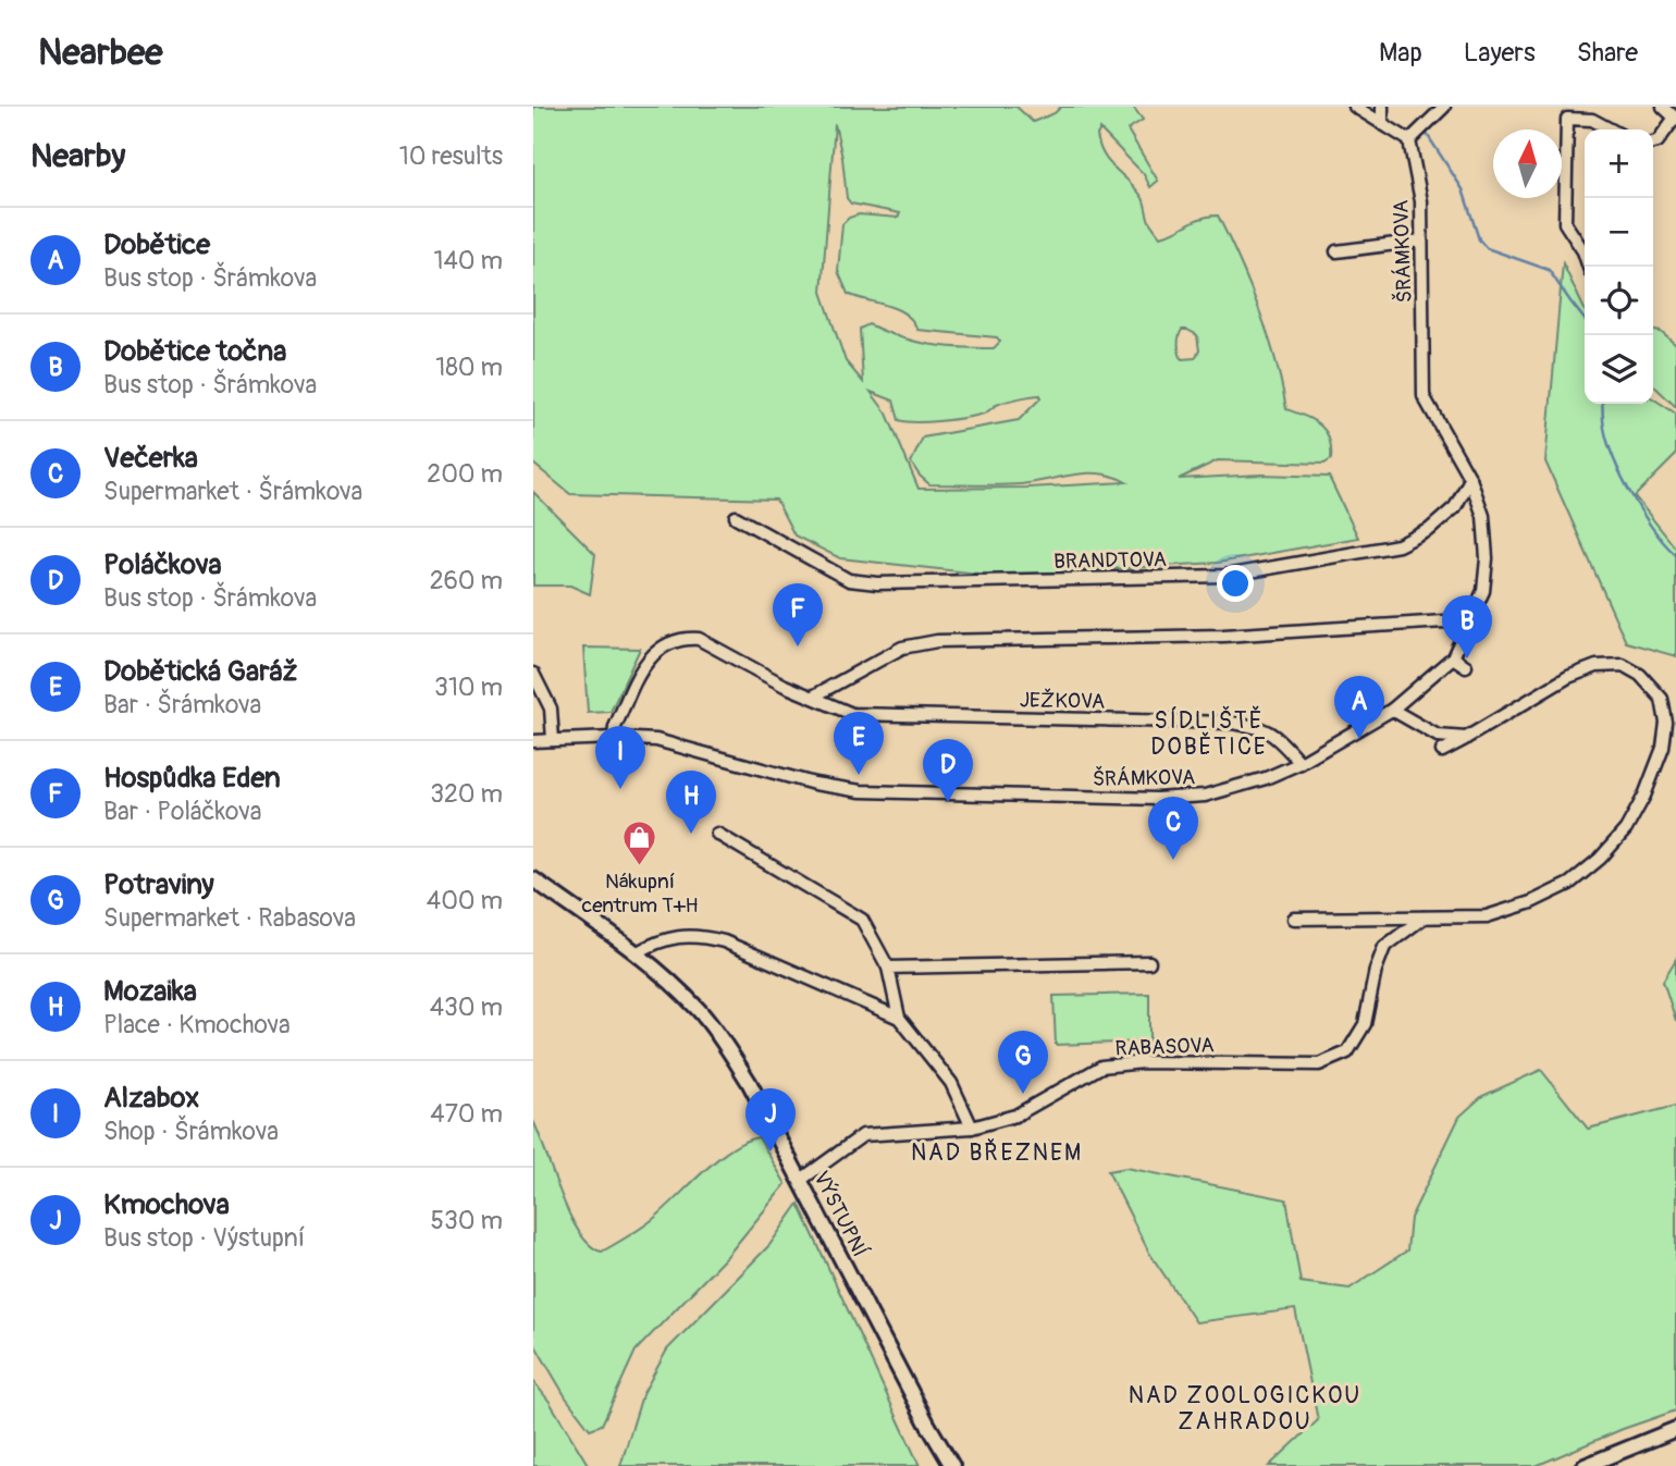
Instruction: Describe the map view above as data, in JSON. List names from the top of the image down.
{
  "streets": {
    "street": [
      "ŠRÁMKOVA",
      "BRANDTOVA",
      "JEŽKOVA",
      "RABASOVA",
      "VÝSTUPNÍ"
    ]
  },
  "crossings": [
    ["ŠRÁMKOVA", "BRANDTOVA"],
    ["ŠRÁMKOVA", "JEŽKOVA"],
    ["RABASOVA", "VÝSTUPNÍ"]
  ],
  "districts": ["SÍDLIŠTĚ DOBĚTICE", "NAD BŘEZNEM", "NAD ZOOLOGICKOU ZAHRADOU"],
  "places": {
    "shop": ["Nákupní centrum T+H"]
  },
  "north": "top",
  "page": {
    "header": "Nearbee",
    "nav": ["Map", "Layers", "Share"],
    "heading": ["Nearby", "10 results"],
    "map_buttons": ["+", "−"],
    "list": [
      {
        "mark": "A",
        "name": "Dobětice",
        "note": "Bus stop · Šrámkova",
        "value": "140 m"
      },
      {
        "mark": "B",
        "name": "Dobětice točna",
        "note": "Bus stop · Šrámkova",
        "value": "180 m"
      },
      {
        "mark": "C",
        "name": "Večerka",
        "note": "Supermarket · Šrámkova",
        "value": "200 m"
      },
      {
        "mark": "D",
        "name": "Poláčkova",
        "note": "Bus stop · Šrámkova",
        "value": "260 m"
      },
      {
        "mark": "E",
        "name": "Dobětická Garáž",
        "note": "Bar · Šrámkova",
        "value": "310 m"
      },
      {
        "mark": "F",
        "name": "Hospůdka Eden",
        "note": "Bar · Poláčkova",
        "value": "320 m"
      },
      {
        "mark": "G",
        "name": "Potraviny",
        "note": "Supermarket · Rabasova",
        "value": "400 m"
      },
      {
        "mark": "H",
        "name": "Mozaika",
        "note": "Place · Kmochova",
        "value": "430 m"
      },
      {
        "mark": "I",
        "name": "Alzabox",
        "note": "Shop · Šrámkova",
        "value": "470 m"
      },
      {
        "mark": "J",
        "name": "Kmochova",
        "note": "Bus stop · Výstupní",
        "value": "530 m"
      }
    ],
    "pins": [
      "F",
      "B",
      "A",
      "E",
      "I",
      "D",
      "H",
      "C",
      "G",
      "J"
    ]
  }
}
